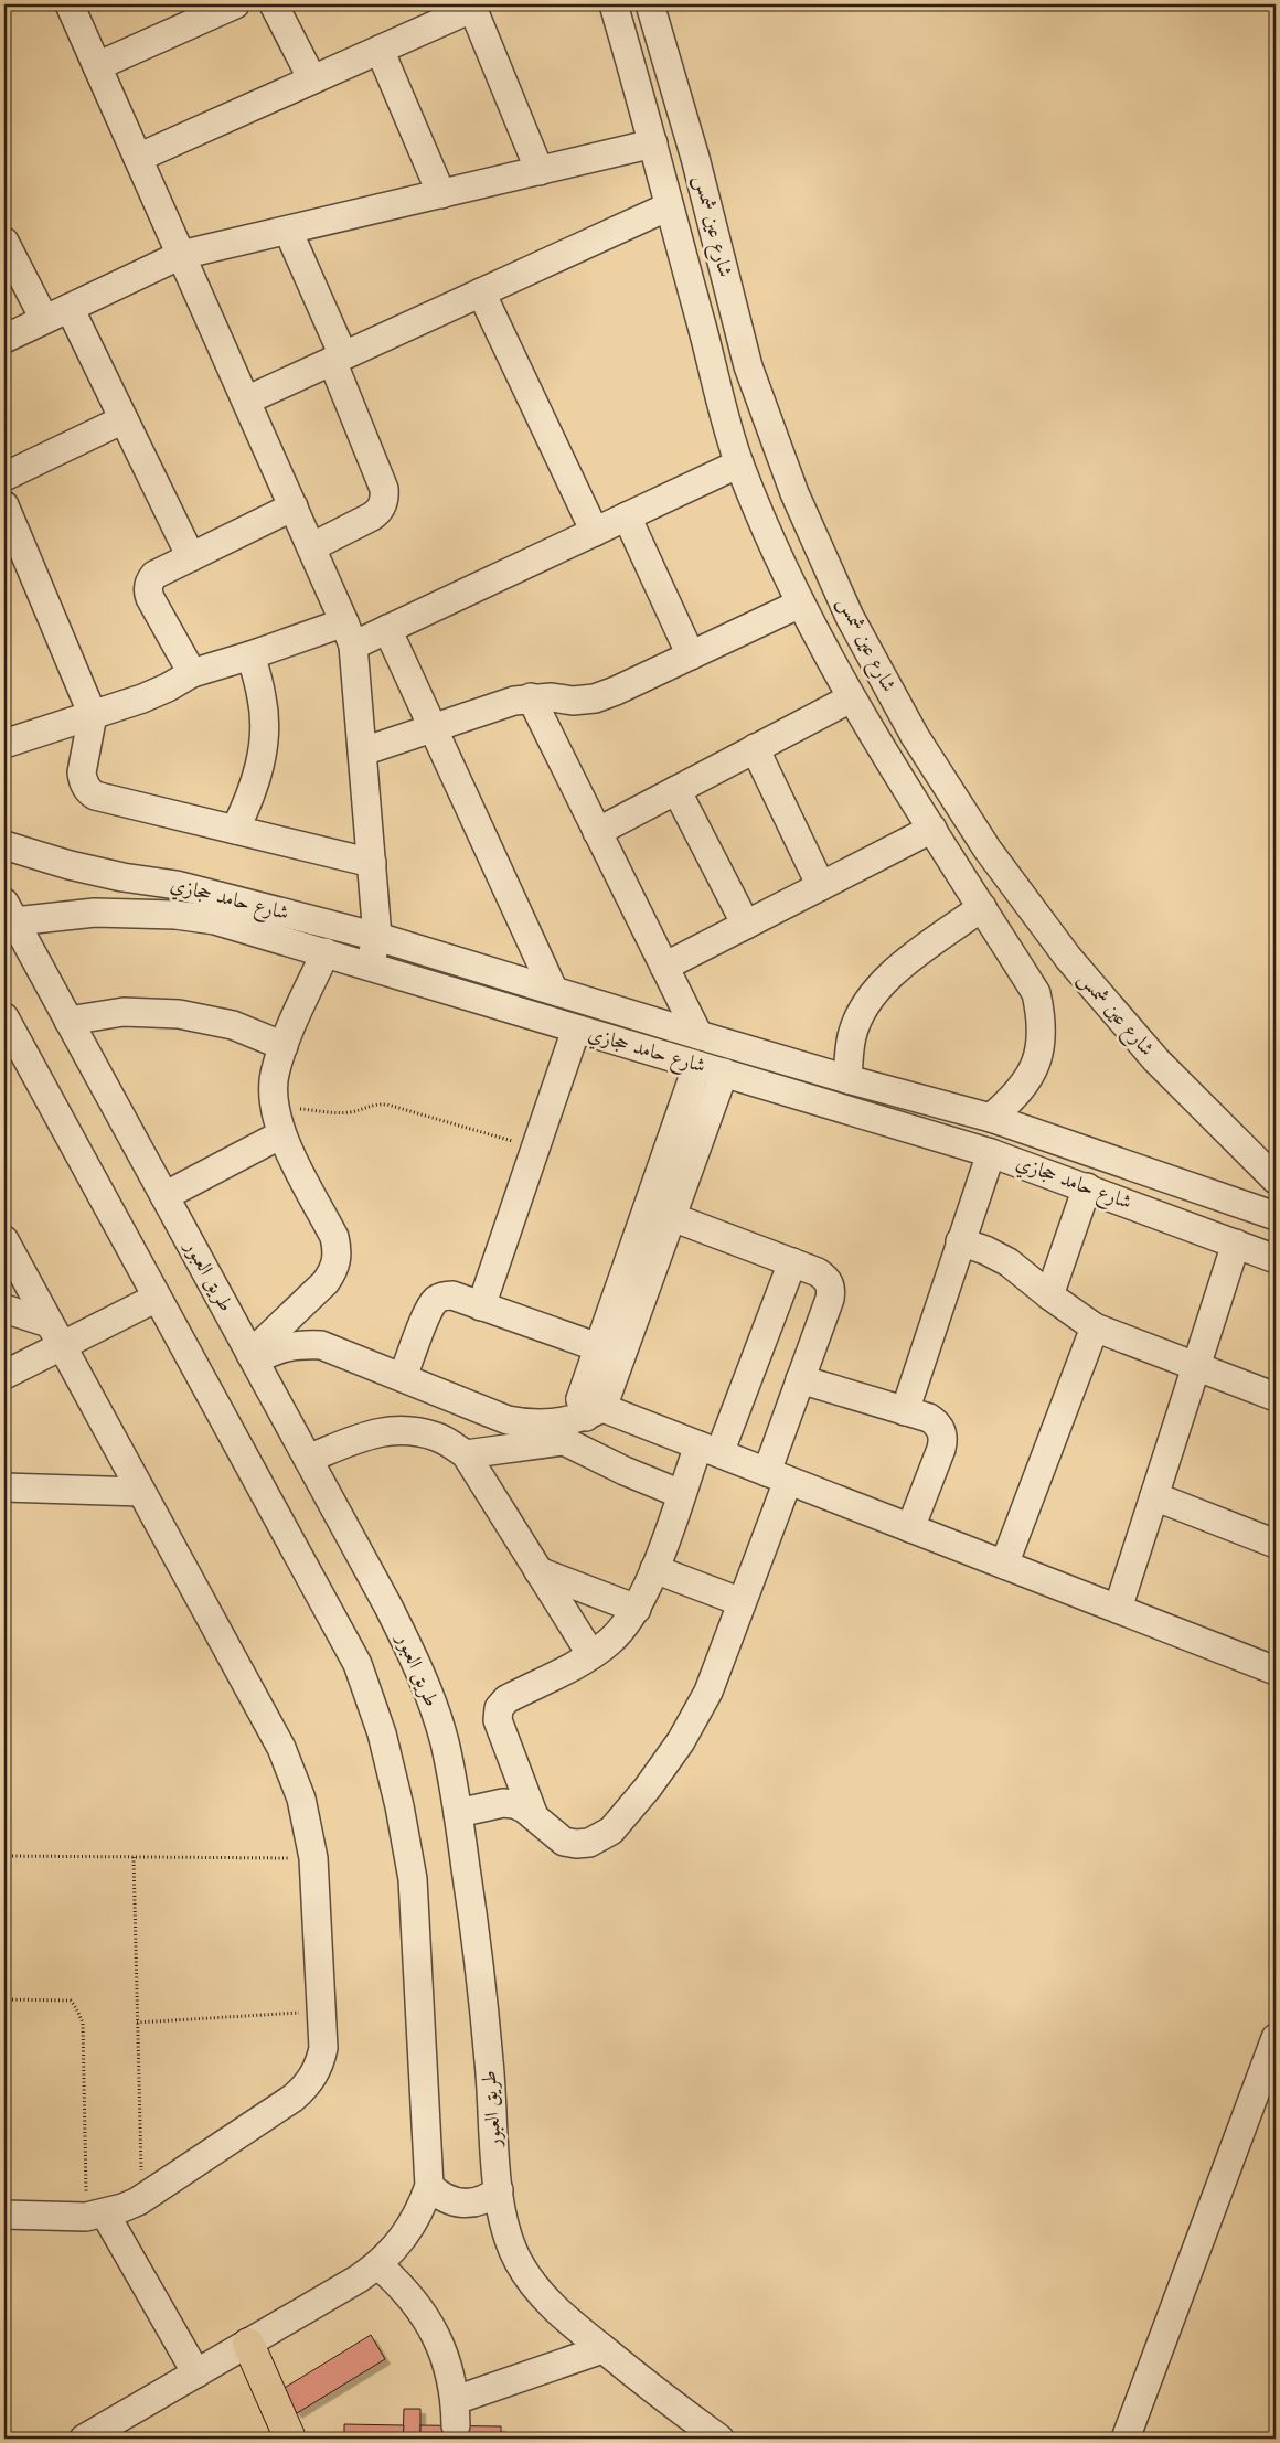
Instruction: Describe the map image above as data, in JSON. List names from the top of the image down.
{
  "streets": {
    "street": ["شارع عين شمس", "شارع حامد حجازي", "طريق العبور"]
  },
  "crossings": [
    ["شارع عين شمس", "شارع حامد حجازي"],
    ["شارع حامد حجازي", "طريق العبور"]
  ]
}
